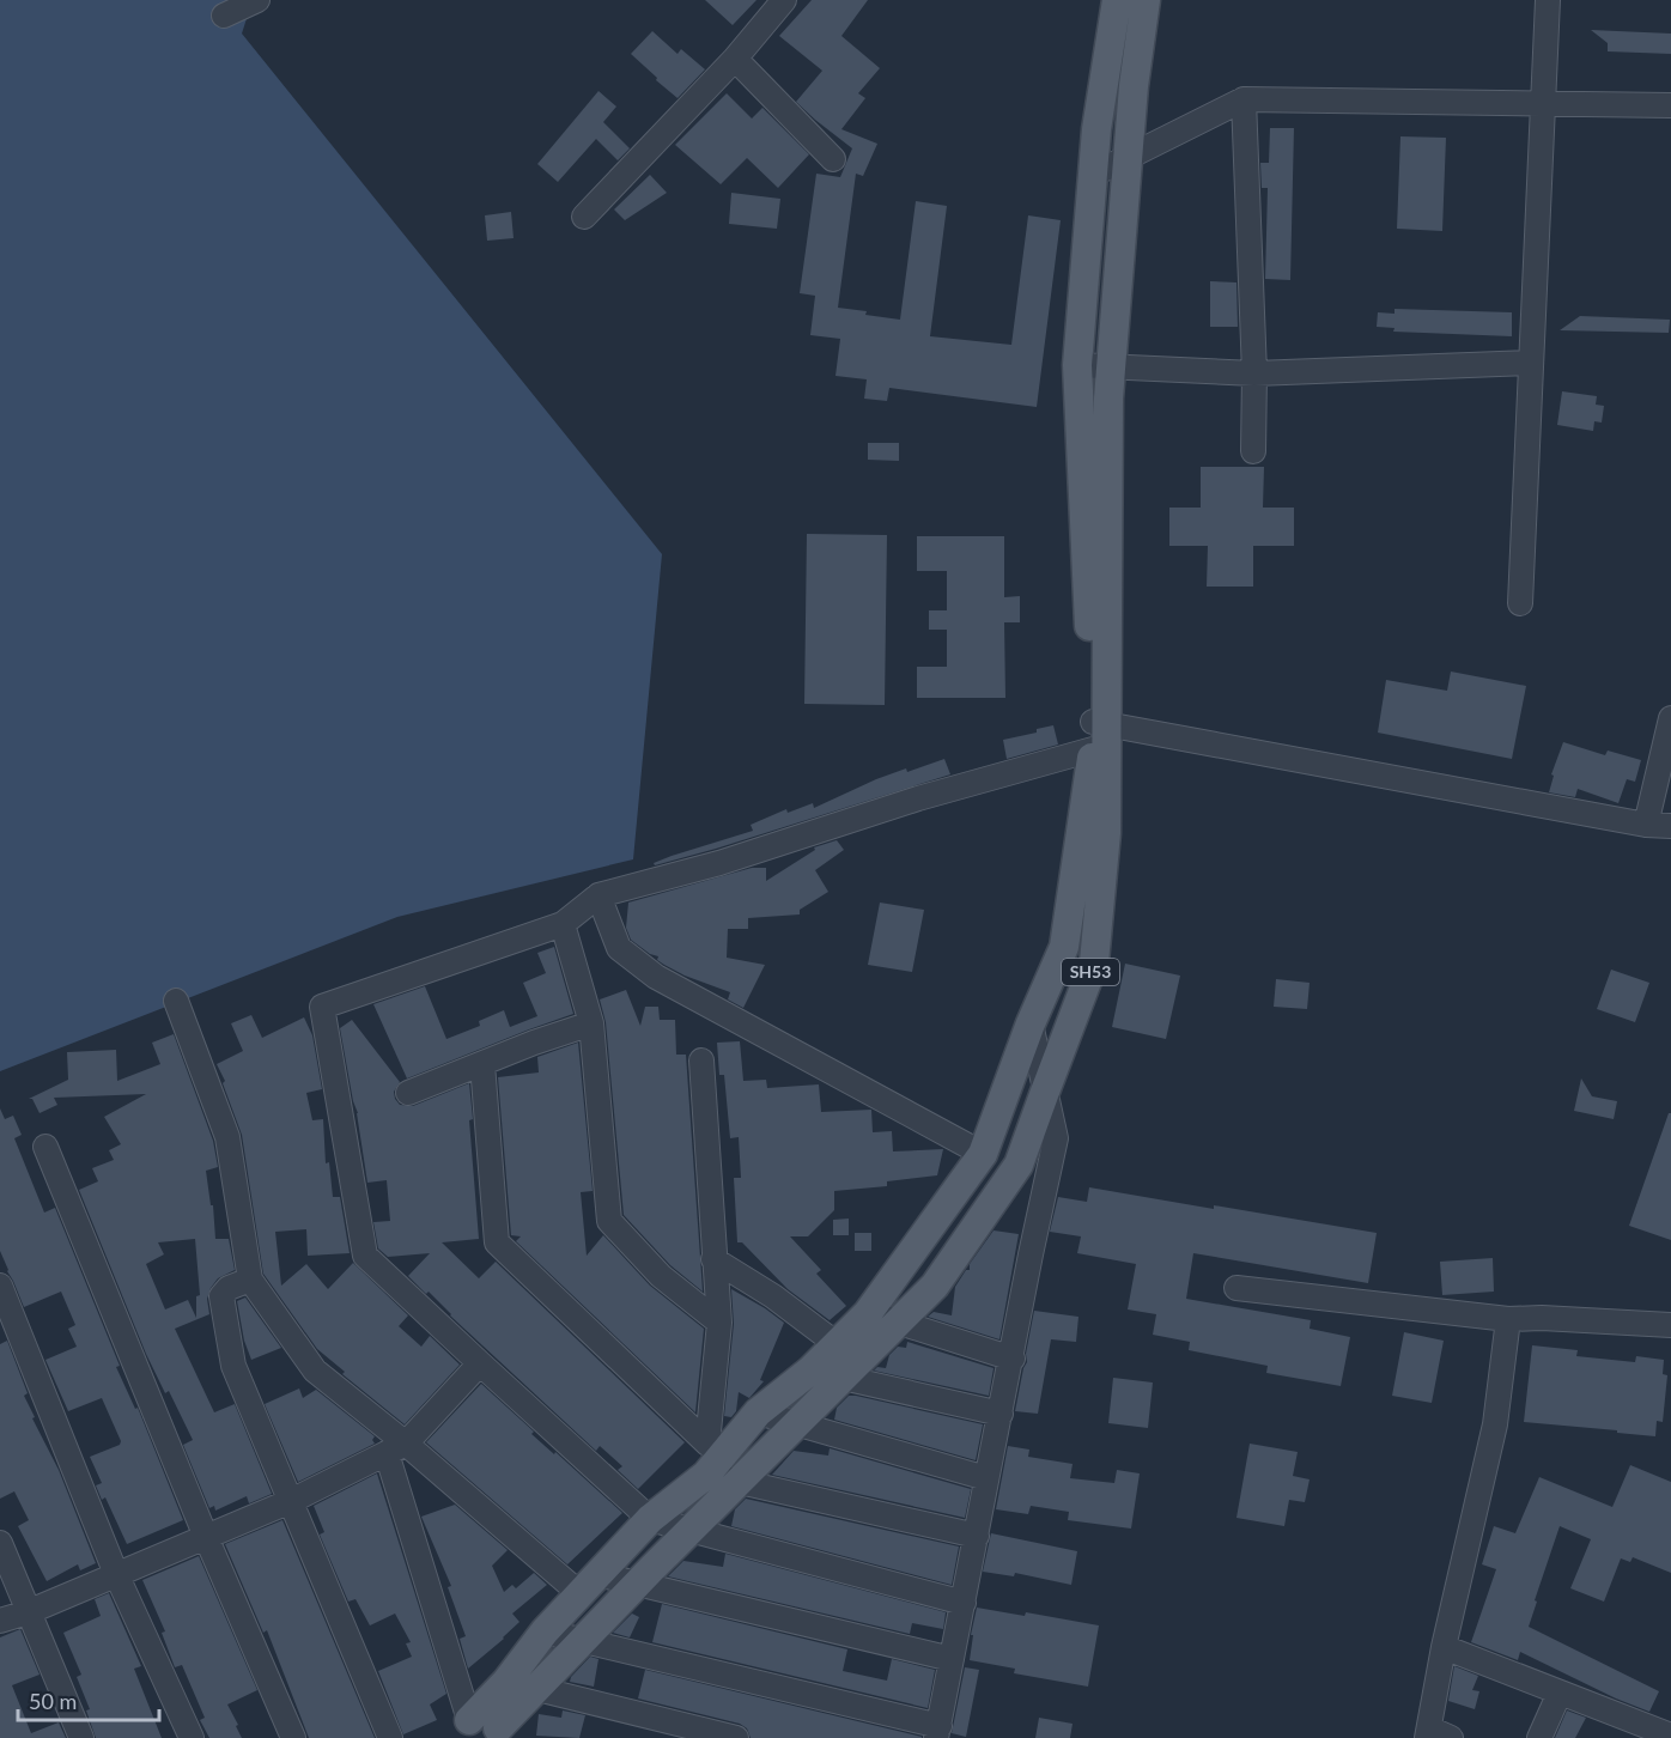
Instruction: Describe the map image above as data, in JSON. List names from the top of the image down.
{
  "streets": {
    "main road": ["SH53"]
  },
  "scale_bar": "50 m"
}
